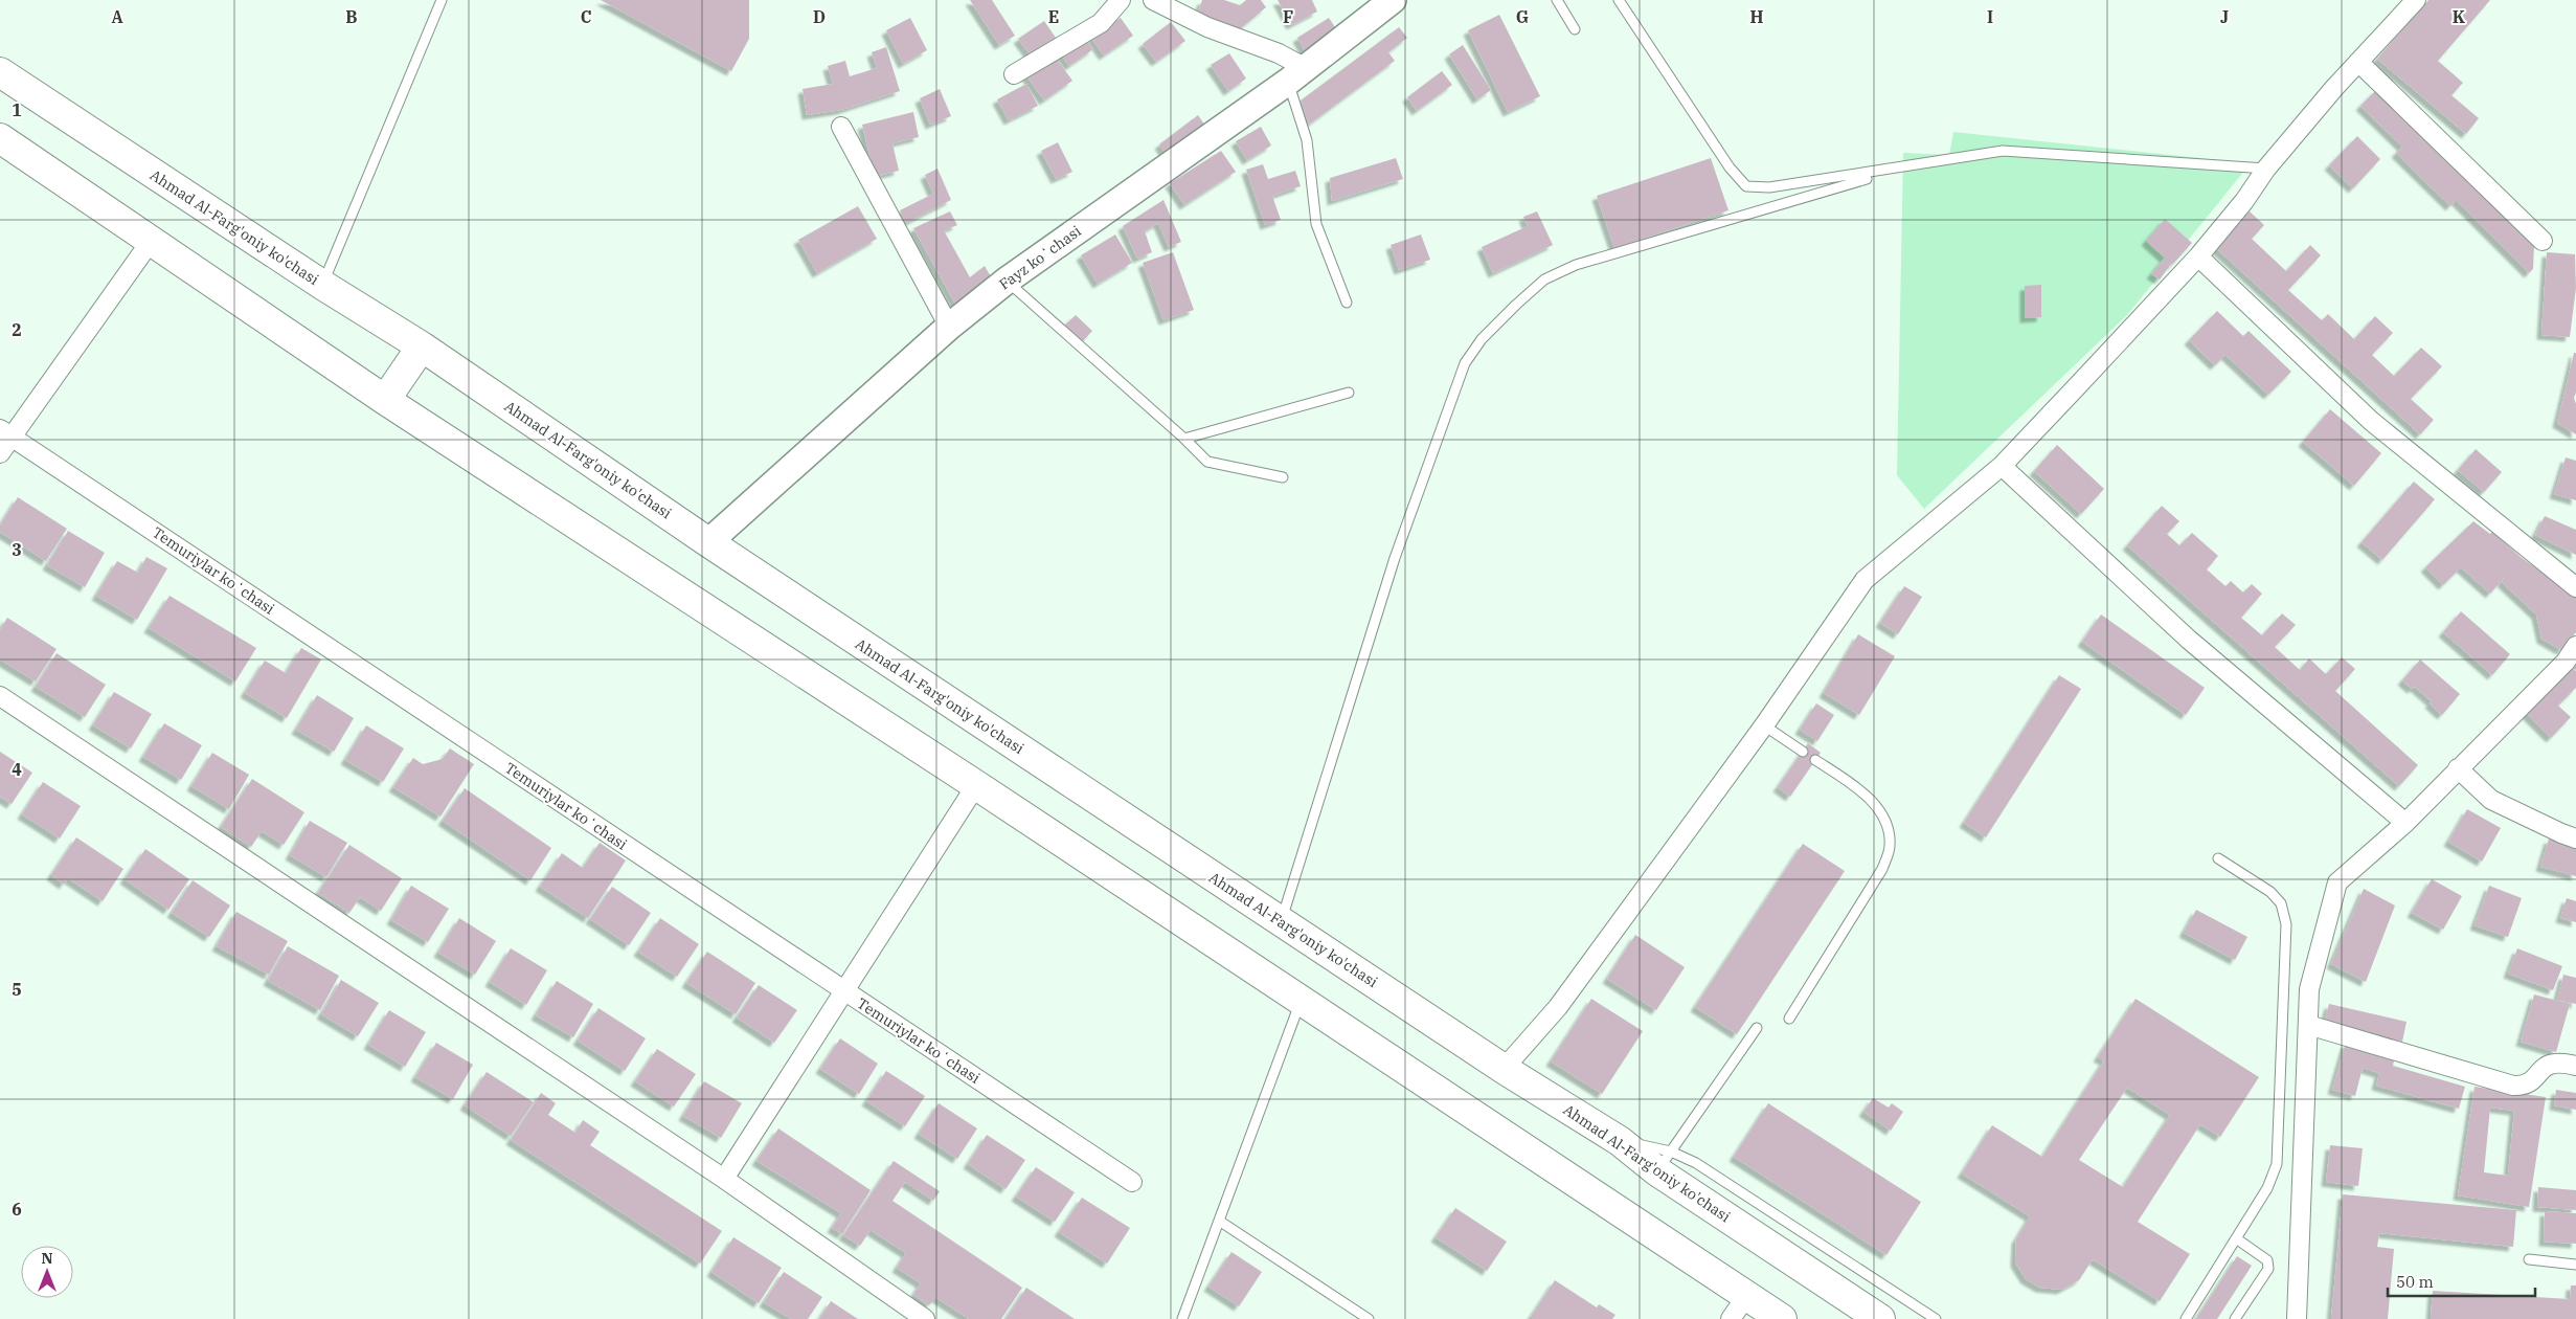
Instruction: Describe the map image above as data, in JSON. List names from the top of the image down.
{
  "streets": {
    "highway": ["Ahmad Al-Farg'oniy ko'chasi"],
    "street": ["Fayz koʻchasi", "Temuriylar koʻchasi"]
  },
  "crossings": [
    ["Ahmad Al-Farg'oniy ko'chasi", "Fayz koʻchasi"]
  ],
  "scale_bar": "50 m",
  "north": "top",
  "grid": {
    "columns": [
      "A",
      "B",
      "C",
      "D",
      "E",
      "F",
      "G",
      "H",
      "I",
      "J",
      "K"
    ],
    "rows": [
      "1",
      "2",
      "3",
      "4",
      "5",
      "6"
    ]
  }
}
